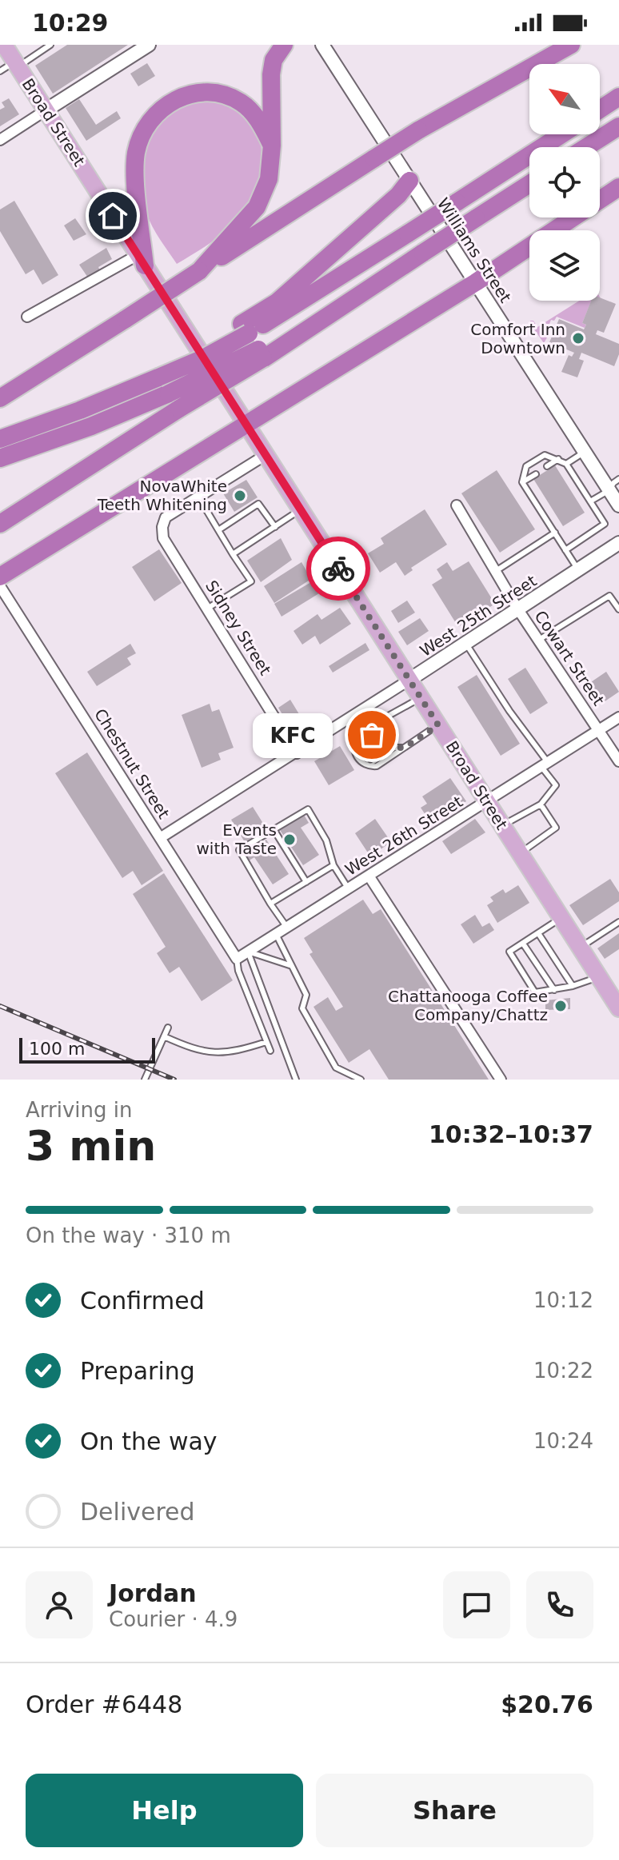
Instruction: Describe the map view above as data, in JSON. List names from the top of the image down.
{
  "streets": {
    "main road": ["Broad Street"],
    "street": [
      "Williams Street",
      "West 25th Street",
      "Sidney Street",
      "Cowart Street",
      "Chestnut Street",
      "West 26th Street"
    ]
  },
  "crossings": [
    ["Broad Street", "West 25th Street"],
    ["Broad Street", "West 26th Street"],
    ["West 25th Street", "Sidney Street"],
    ["West 25th Street", "Cowart Street"],
    ["West 25th Street", "Chestnut Street"],
    ["Cowart Street", "West 26th Street"],
    ["Chestnut Street", "West 26th Street"]
  ],
  "places": [
    "Comfort Inn Downtown",
    "NovaWhite Teeth Whitening",
    "KFC",
    "Events with Taste",
    "Chattanooga Coffee Company/Chattz"
  ],
  "scale_bar": "100 m",
  "north": "top left",
  "page": {
    "status": "10:29",
    "bubble": "KFC",
    "scale": "100 m",
    "heading": ["3 min", "Arriving in", "10:32–10:37"],
    "panel": [
      "Jordan",
      "Courier · 4.9",
      "Order #6448",
      "$20.76"
    ],
    "bar": "On the way · 310 m",
    "list": [
      ["Confirmed", "10:12"],
      ["Preparing", "10:22"],
      ["On the way", "10:24"],
      "Delivered"
    ],
    "buttons": ["Help", "Share"]
  }
}
